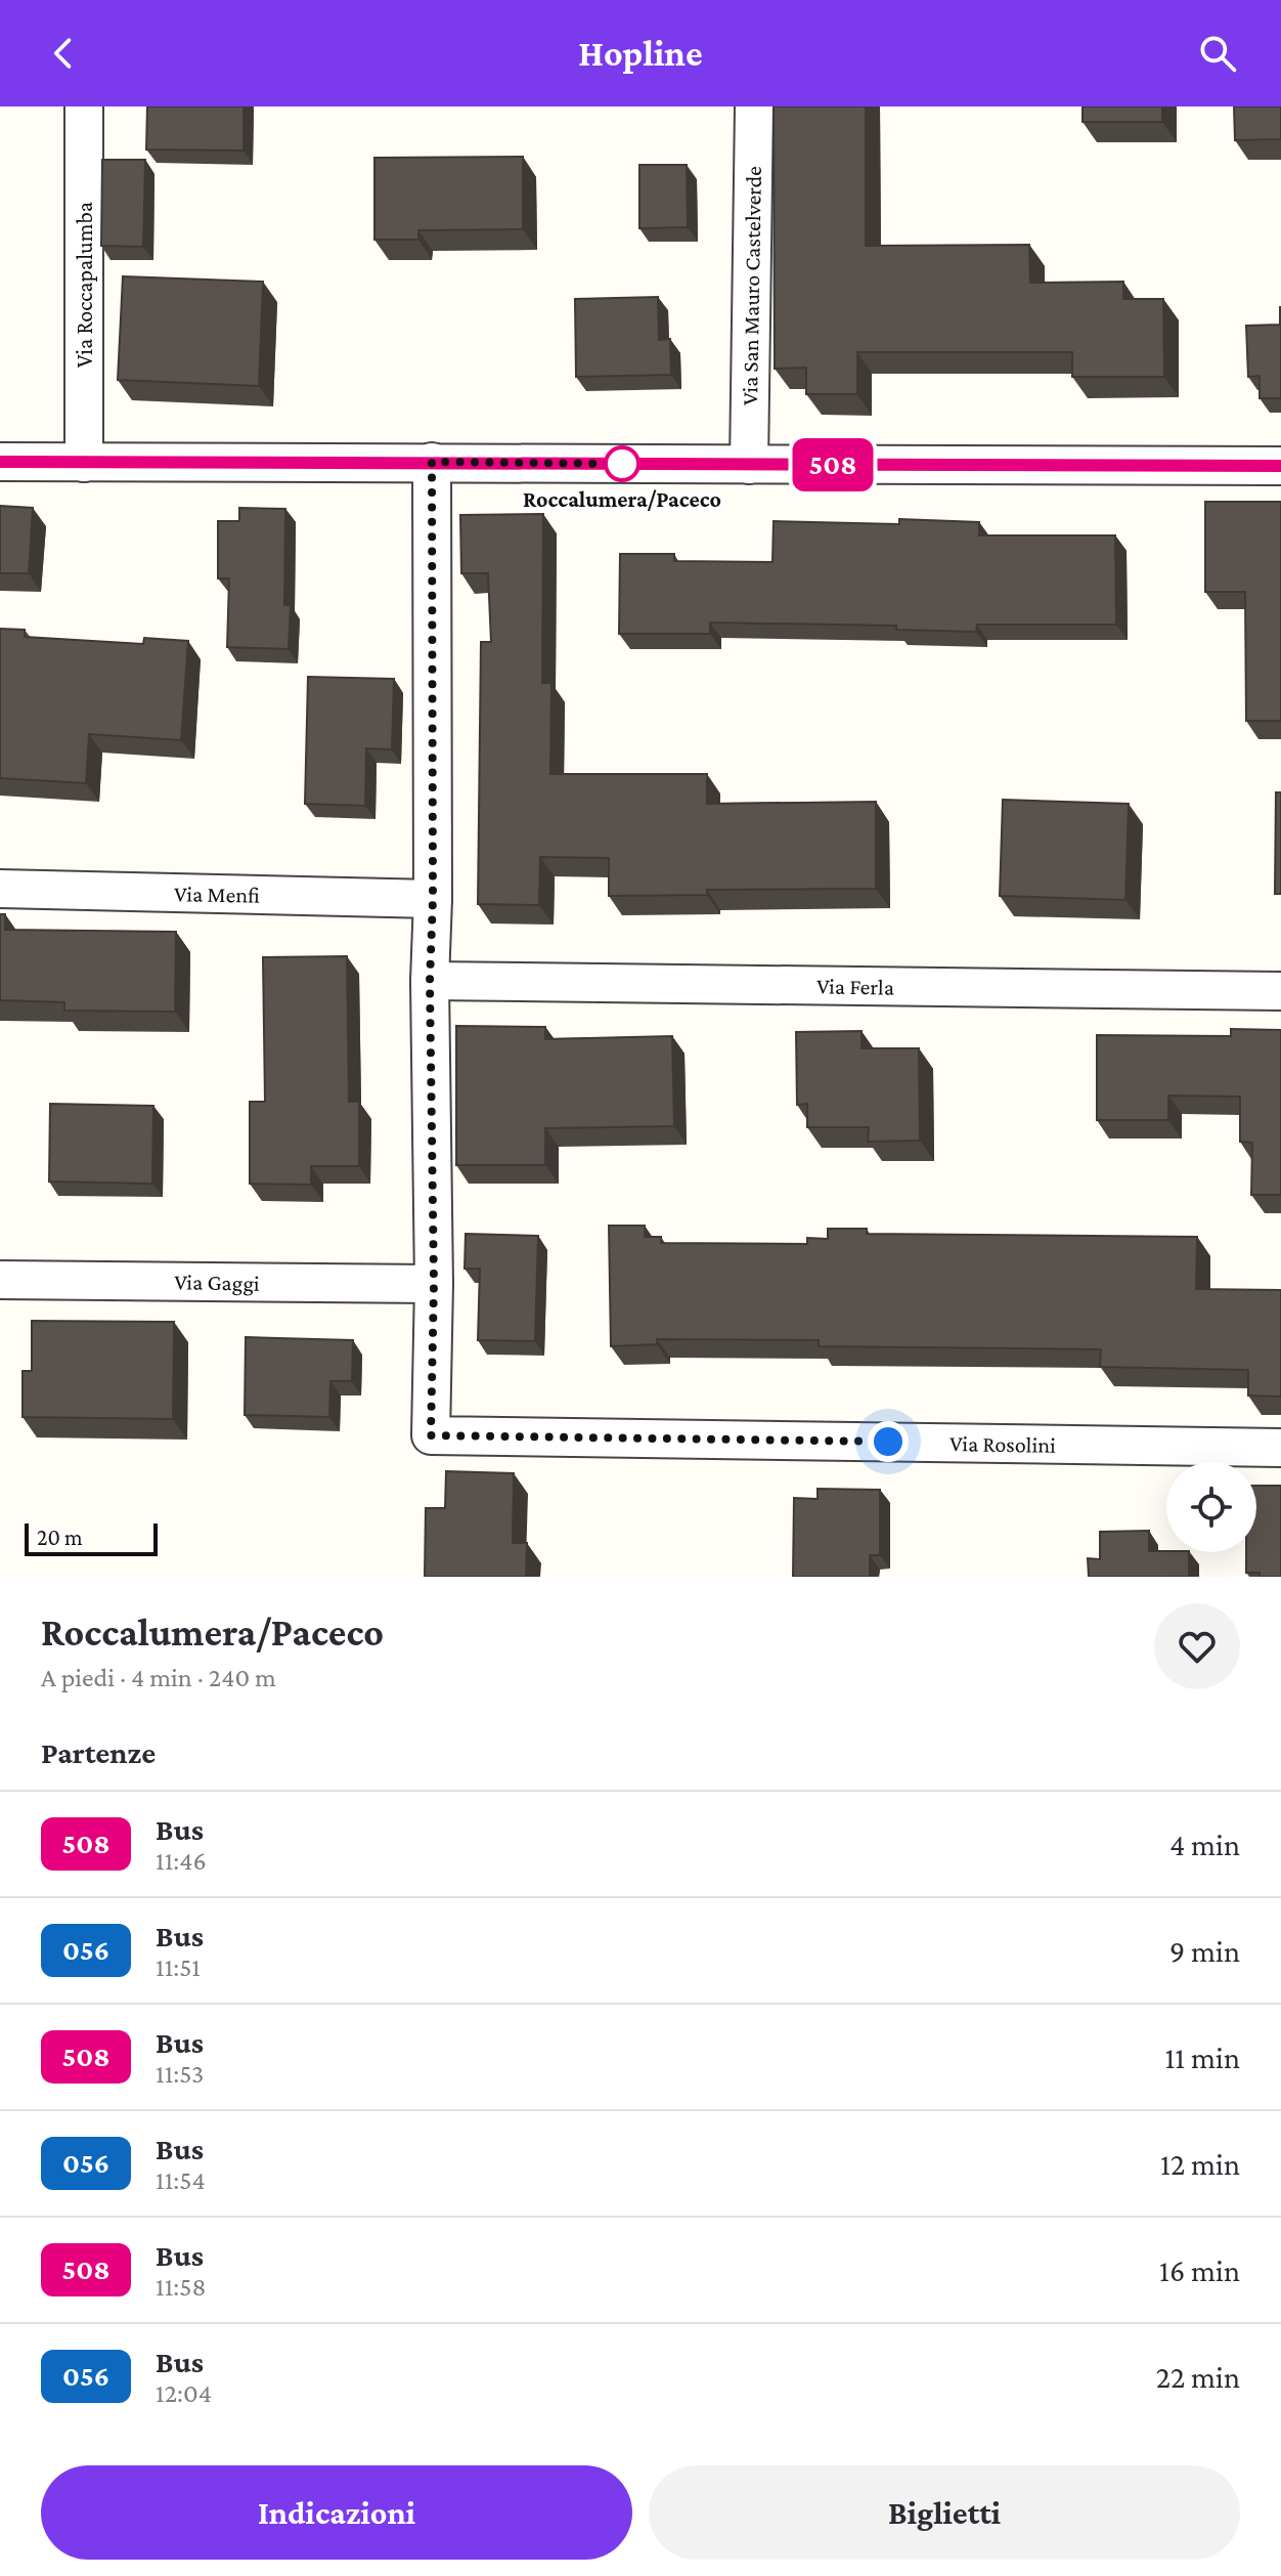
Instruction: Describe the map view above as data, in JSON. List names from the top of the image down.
{
  "streets": {
    "street": [
      "Via Roccapalumba",
      "Via San Mauro Castelverde",
      "Via Menfi",
      "Via Ferla",
      "Via Gaggi",
      "Via Rosolini"
    ]
  },
  "crossings": [
    ["Via Gaggi", "Via Rosolini"]
  ],
  "places": ["Roccalumera/Paceco"],
  "lines": ["bus line 508"],
  "scale_bar": "20 m",
  "page": {
    "header": "Hopline",
    "on_map": "508",
    "scale": "20 m",
    "heading": [
      ["Roccalumera/Paceco", "A piedi · 4 min · 240 m"],
      "Partenze"
    ],
    "list": [
      {
        "mark": "508",
        "name": "Bus",
        "note": "11:46",
        "value": "4 min"
      },
      {
        "mark": "056",
        "name": "Bus",
        "note": "11:51",
        "value": "9 min"
      },
      {
        "mark": "508",
        "name": "Bus",
        "note": "11:53",
        "value": "11 min"
      },
      {
        "mark": "056",
        "name": "Bus",
        "note": "11:54",
        "value": "12 min"
      },
      {
        "mark": "508",
        "name": "Bus",
        "note": "11:58",
        "value": "16 min"
      },
      {
        "mark": "056",
        "name": "Bus",
        "note": "12:04",
        "value": "22 min"
      }
    ],
    "buttons": ["Indicazioni", "Biglietti"]
  }
}
